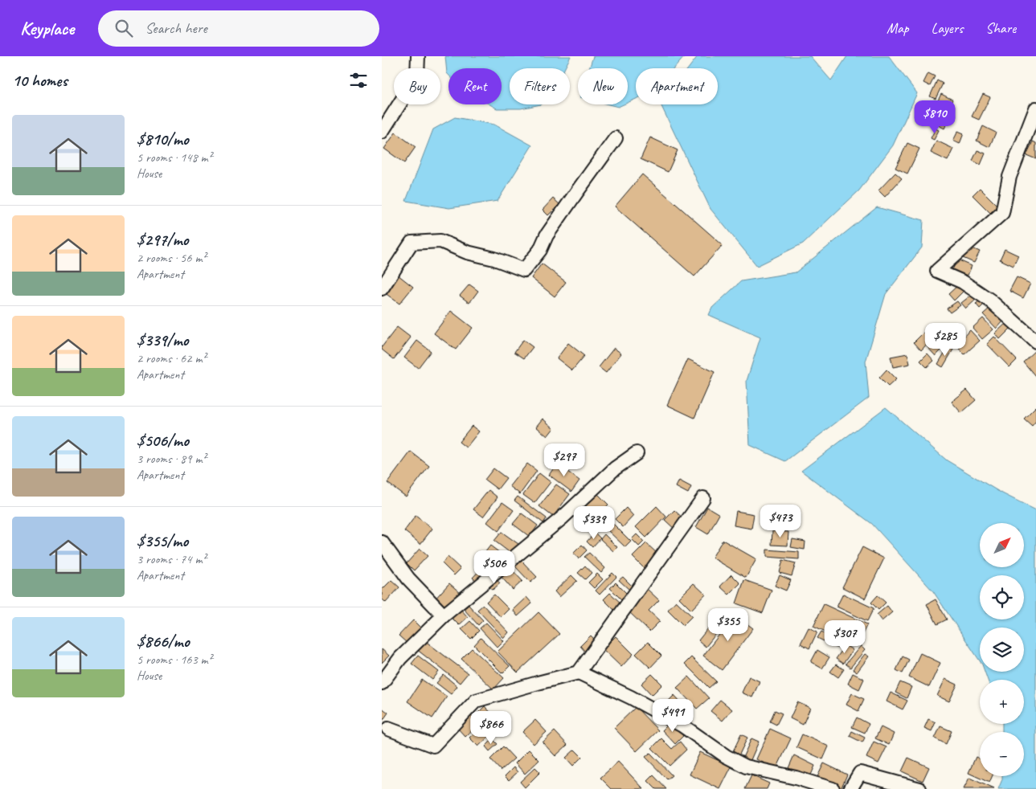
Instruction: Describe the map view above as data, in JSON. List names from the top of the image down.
{
  "north": "top right",
  "page": {
    "header": "Keyplace",
    "search": "Search here",
    "nav": ["Map", "Layers", "Share"],
    "heading": "10 homes",
    "chip": [
      "Buy",
      "Rent",
      "Filters",
      "New",
      "Apartment"
    ],
    "price": [
      "$810",
      "$285",
      "$297",
      "$473",
      "$339",
      "$506",
      "$355",
      "$307",
      "$491",
      "$866"
    ],
    "list": [
      {
        "name": "$810/mo",
        "note": "5 rooms · 148 m² · House"
      },
      {
        "name": "$297/mo",
        "note": "2 rooms · 56 m² · Apartment"
      },
      {
        "name": "$339/mo",
        "note": "2 rooms · 62 m² · Apartment"
      },
      {
        "name": "$506/mo",
        "note": "3 rooms · 89 m² · Apartment"
      },
      {
        "name": "$355/mo",
        "note": "3 rooms · 74 m² · Apartment"
      },
      {
        "name": "$866/mo",
        "note": "5 rooms · 163 m² · House"
      }
    ],
    "map_buttons": ["+", "−"]
  }
}
